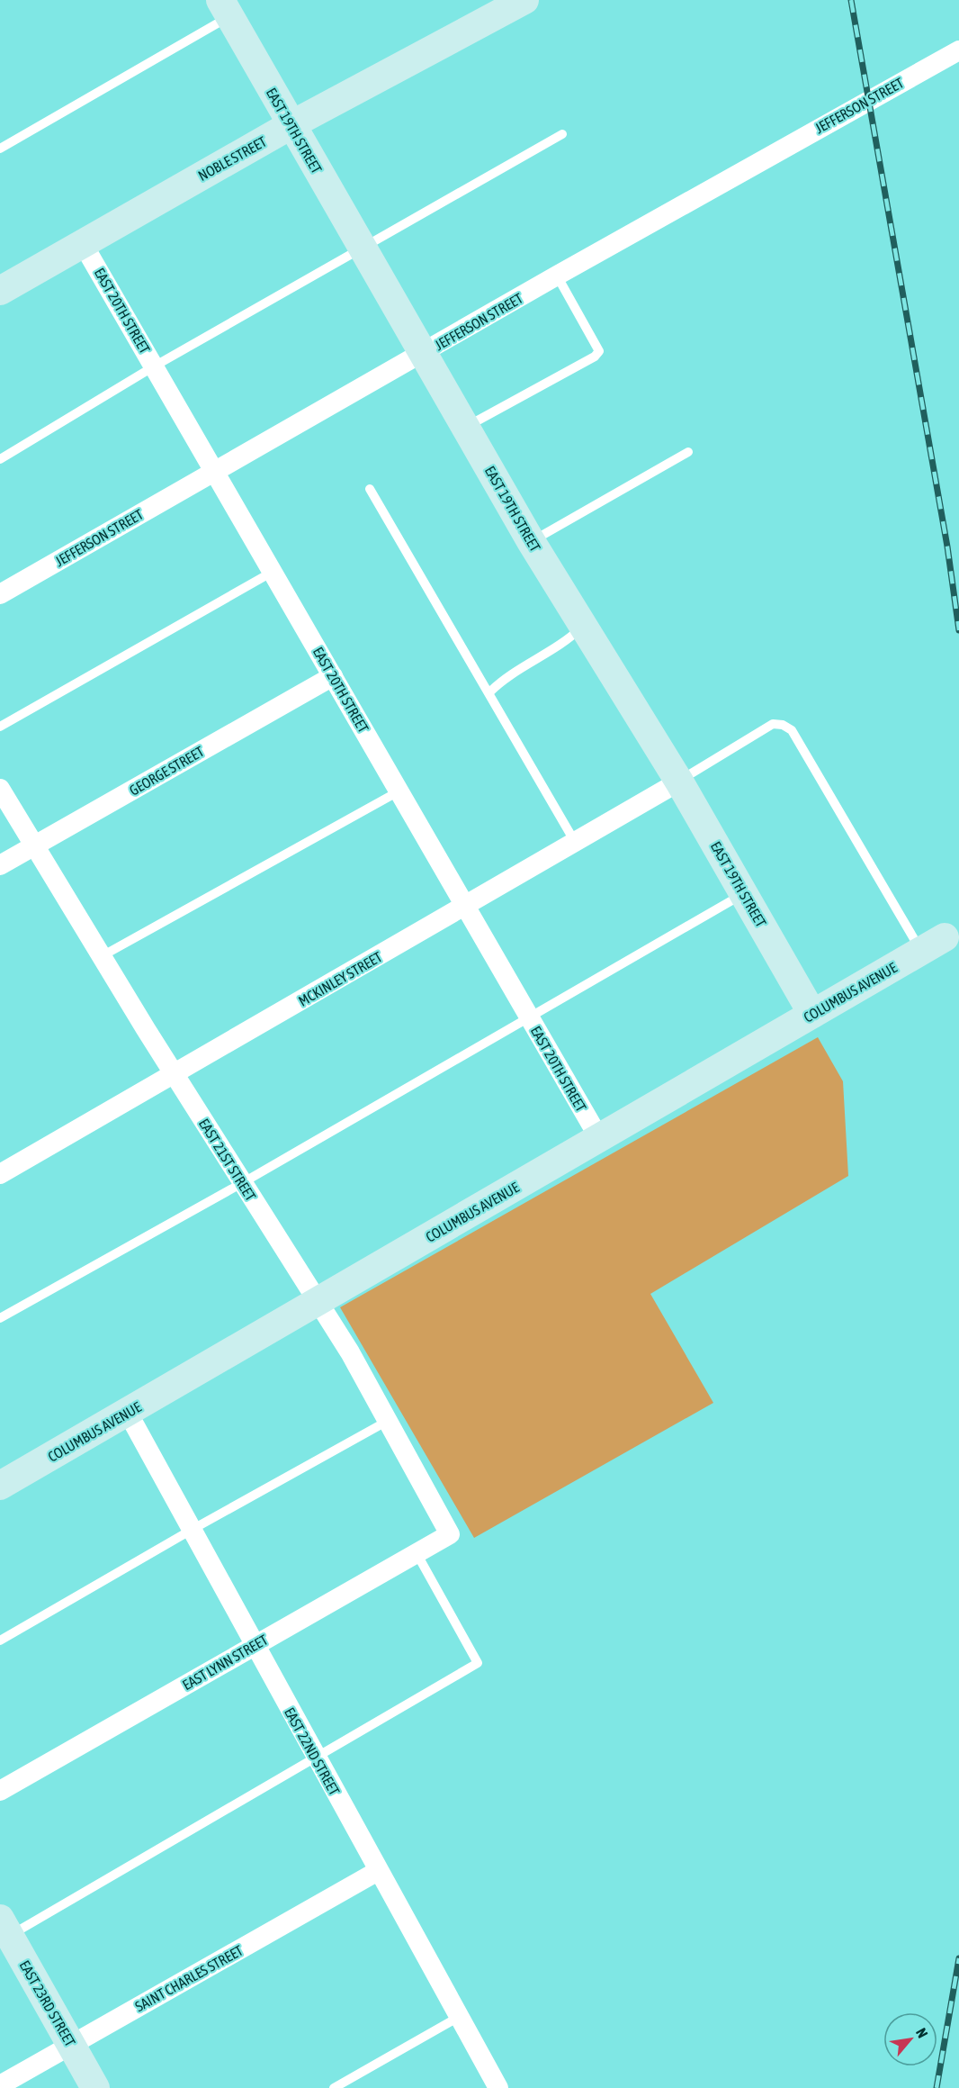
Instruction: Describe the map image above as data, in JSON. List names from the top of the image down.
{
  "streets": {
    "street": [
      "JEFFERSON STREET",
      "EAST 19TH STREET",
      "NOBLE STREET",
      "EAST 20TH STREET",
      "GEORGE STREET",
      "MCKINLEY STREET",
      "COLUMBUS AVENUE",
      "EAST 21ST STREET",
      "EAST LYNN STREET",
      "EAST 22ND STREET",
      "SAINT CHARLES STREET",
      "EAST 23RD STREET"
    ]
  },
  "crossings": [
    ["JEFFERSON STREET", "EAST 19TH STREET"],
    ["JEFFERSON STREET", "EAST 20TH STREET"],
    ["EAST 19TH STREET", "NOBLE STREET"],
    ["EAST 19TH STREET", "MCKINLEY STREET"],
    ["EAST 19TH STREET", "COLUMBUS AVENUE"],
    ["NOBLE STREET", "EAST 20TH STREET"],
    ["EAST 20TH STREET", "GEORGE STREET"],
    ["EAST 20TH STREET", "MCKINLEY STREET"],
    ["EAST 20TH STREET", "COLUMBUS AVENUE"],
    ["GEORGE STREET", "EAST 21ST STREET"],
    ["MCKINLEY STREET", "EAST 21ST STREET"],
    ["COLUMBUS AVENUE", "EAST 21ST STREET"],
    ["COLUMBUS AVENUE", "EAST 22ND STREET"],
    ["EAST 21ST STREET", "EAST LYNN STREET"],
    ["EAST LYNN STREET", "EAST 22ND STREET"],
    ["EAST 22ND STREET", "SAINT CHARLES STREET"],
    ["SAINT CHARLES STREET", "EAST 23RD STREET"]
  ],
  "north": "top right"
}
